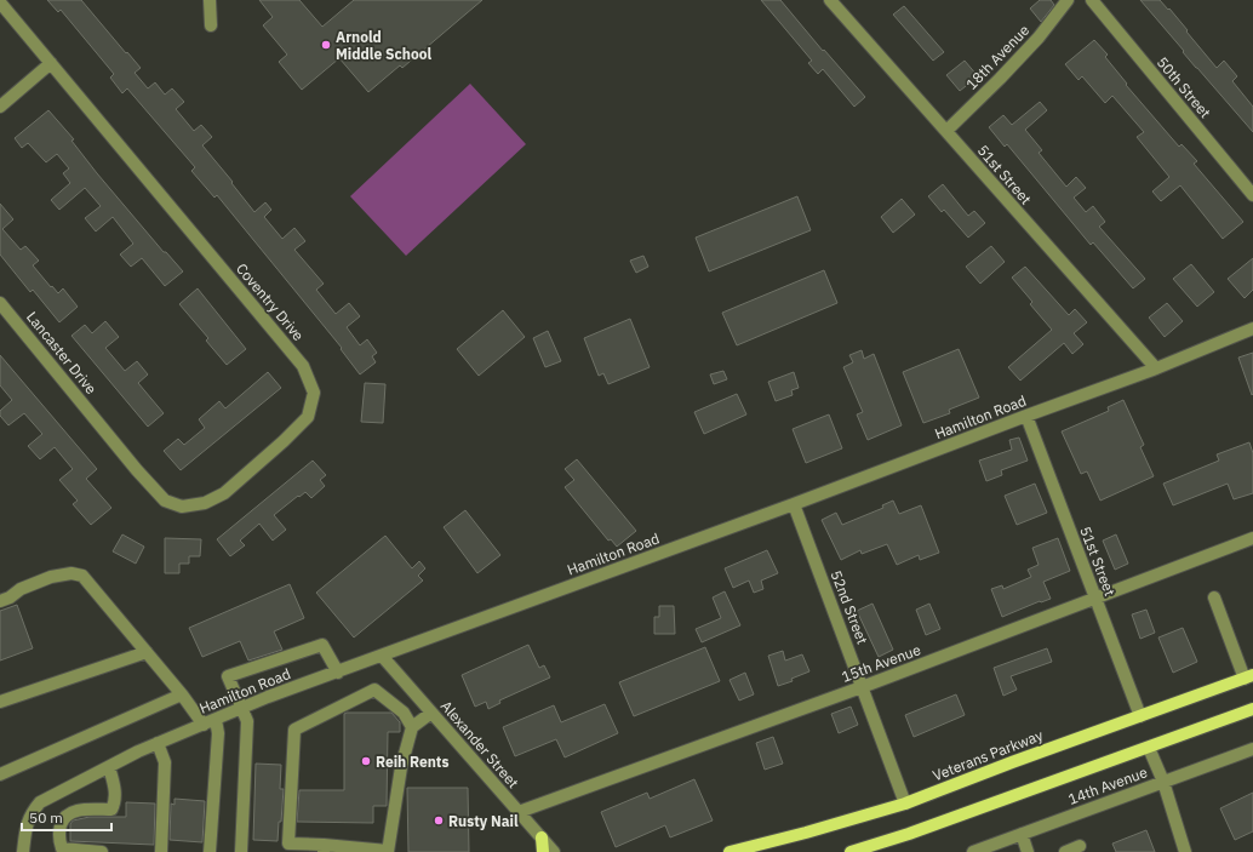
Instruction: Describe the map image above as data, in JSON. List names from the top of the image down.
{
  "streets": {
    "main road": ["Veterans Parkway"],
    "street": [
      "18th Avenue",
      "50th Street",
      "51st Street",
      "Coventry Drive",
      "Lancaster Drive",
      "Hamilton Road",
      "52nd Street",
      "15th Avenue",
      "Alexander Street",
      "14th Avenue"
    ]
  },
  "crossings": [
    ["18th Avenue", "51st Street"],
    ["51st Street", "Hamilton Road"],
    ["51st Street", "15th Avenue"],
    ["51st Street", "Veterans Parkway"],
    ["Coventry Drive", "Lancaster Drive"],
    ["Hamilton Road", "52nd Street"],
    ["Hamilton Road", "Alexander Street"],
    ["52nd Street", "15th Avenue"],
    ["52nd Street", "Veterans Parkway"],
    ["15th Avenue", "Alexander Street"]
  ],
  "places": ["Arnold Middle School", "Reih Rents", "Rusty Nail"],
  "scale_bar": "50 m"
}
